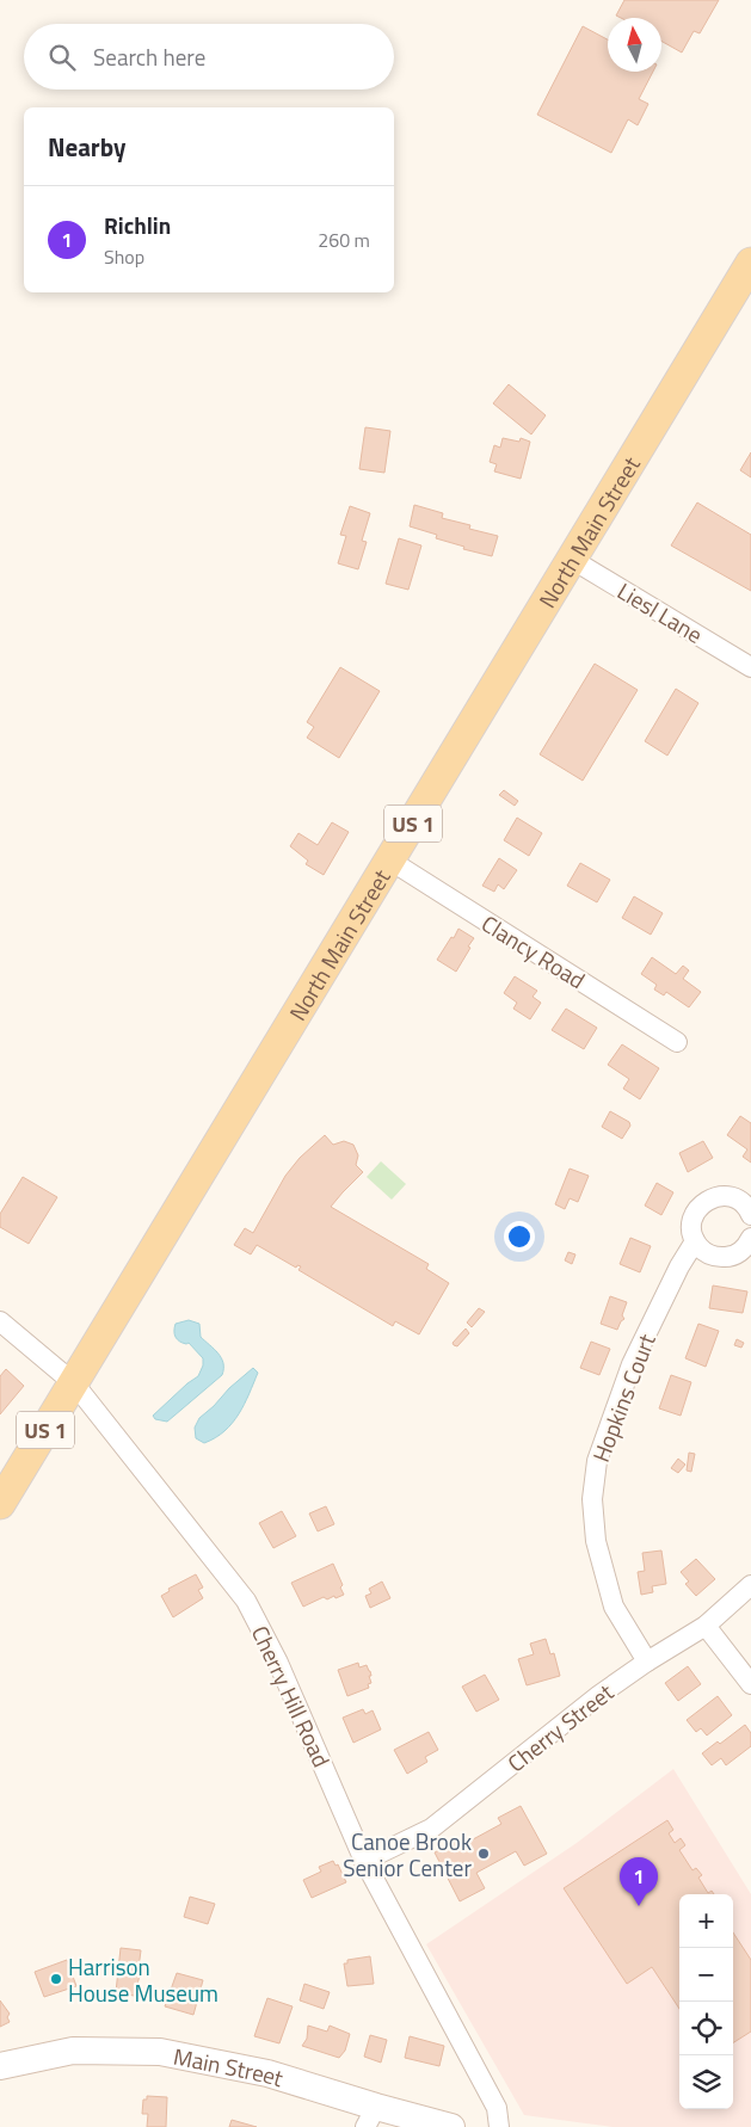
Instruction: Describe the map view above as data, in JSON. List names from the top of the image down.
{
  "streets": {
    "main road": ["North Main Street", "US 1", "Main Street"],
    "street": [
      "Liesl Lane",
      "Clancy Road",
      "Hopkins Court",
      "Cherry Hill Road",
      "Cherry Street"
    ]
  },
  "crossings": [
    ["North Main Street", "Liesl Lane"],
    ["North Main Street", "Clancy Road"],
    ["North Main Street", "Cherry Hill Road"],
    ["Hopkins Court", "Cherry Street"],
    ["Cherry Hill Road", "Cherry Street"]
  ],
  "places": ["Canoe Brook Senior Center", "Harrison House Museum"],
  "north": "top",
  "page": {
    "search": "Search here",
    "heading": "Nearby",
    "list": [
      {
        "mark": "1",
        "name": "Richlin",
        "note": "Shop",
        "value": "260 m"
      }
    ],
    "pins": "1",
    "map_buttons": ["+", "−"]
  }
}
